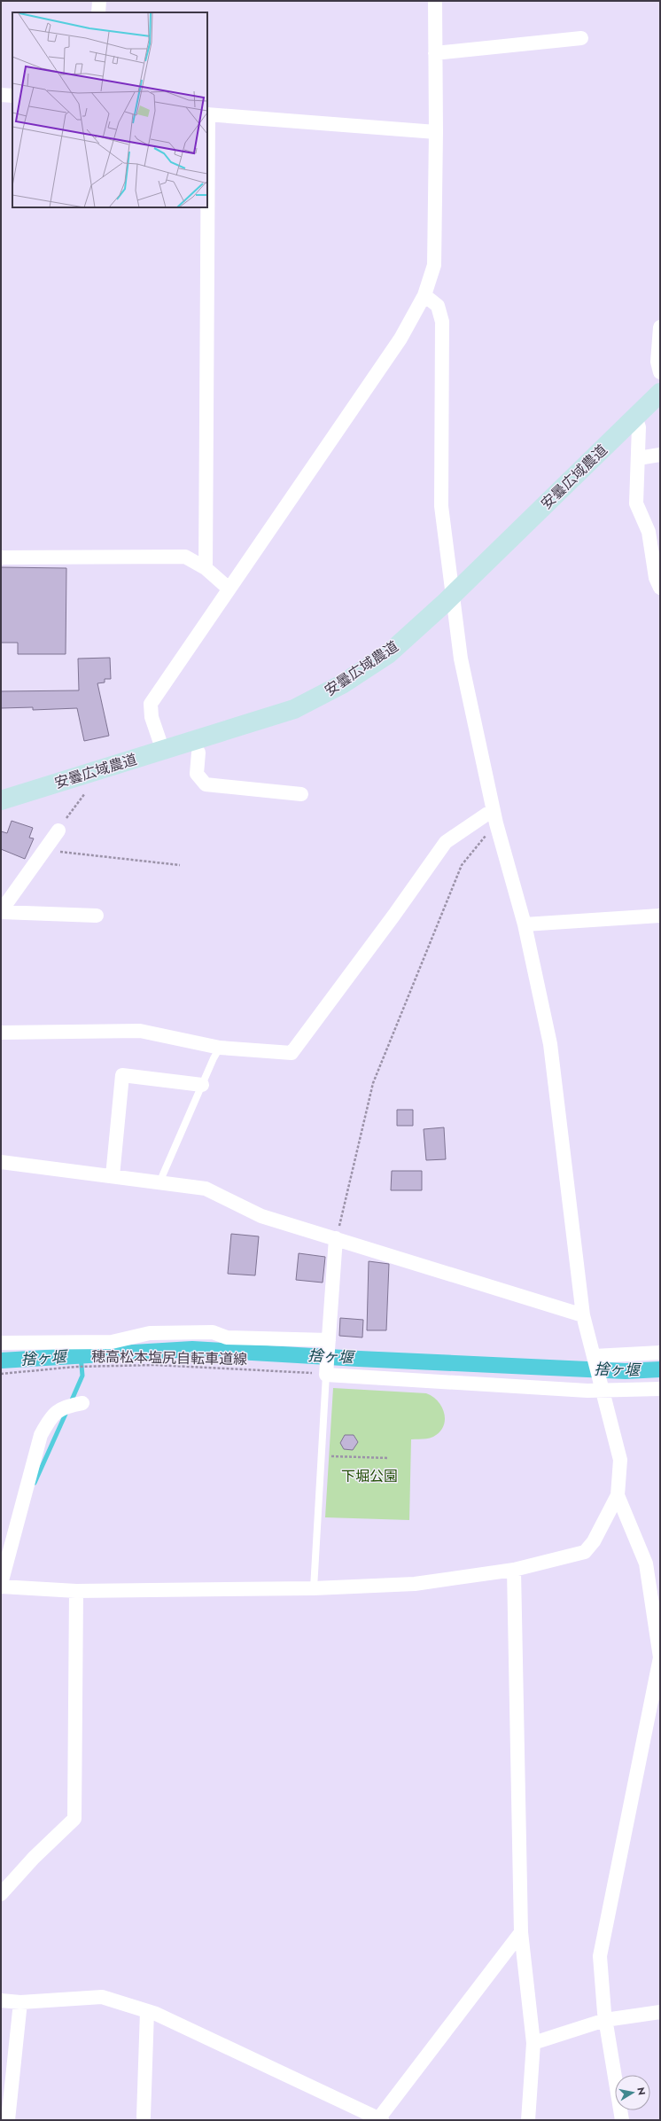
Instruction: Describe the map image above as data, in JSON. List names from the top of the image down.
{
  "streets": {
    "street": ["安曇広域農道"],
    "path": ["穂高松本塩尻自転車道線"]
  },
  "water": ["捨ヶ堰"],
  "parks": ["下堀公園"],
  "north": "right"
}
